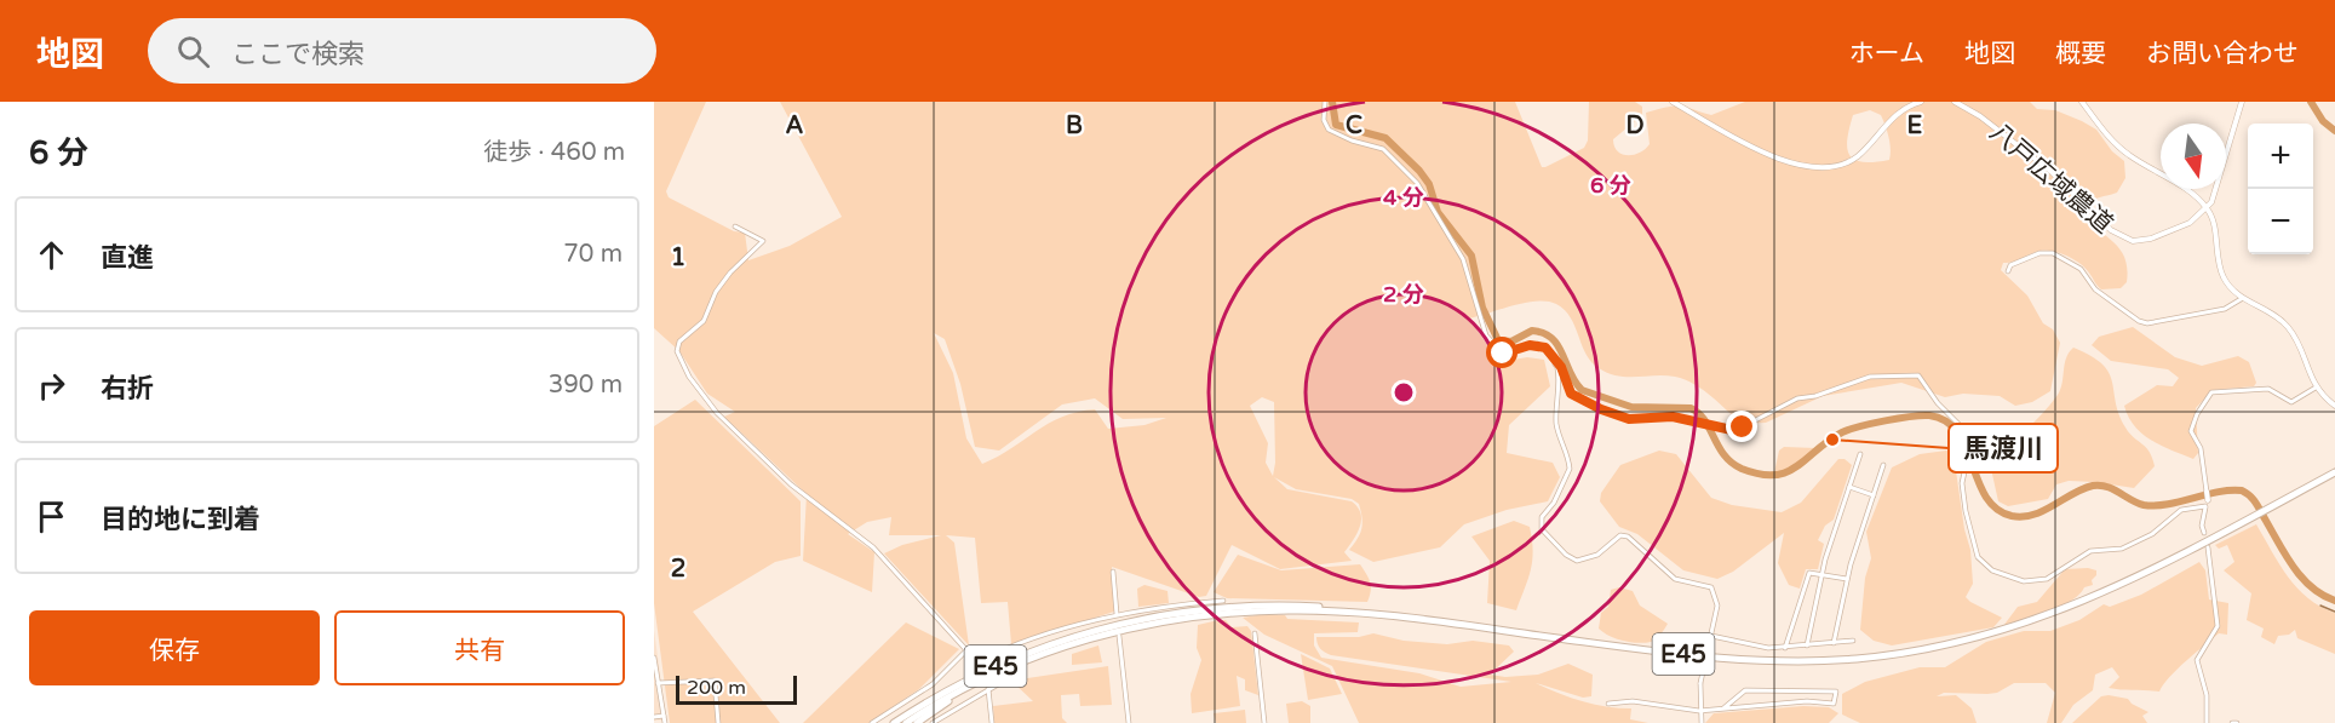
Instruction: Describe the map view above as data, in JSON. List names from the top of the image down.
{
  "streets": {
    "highway": ["E45"],
    "street": ["八戸広域農道"]
  },
  "places": ["馬渡川"],
  "scale_bar": "200 m",
  "north": "bottom",
  "page": {
    "header": "地図",
    "search": "ここで検索",
    "nav": [
      "ホーム",
      "地図",
      "概要",
      "お問い合わせ"
    ],
    "heading": ["6 分", "徒歩 · 460 m"],
    "map_buttons": ["+", "−"],
    "list": [
      ["直進", "70 m"],
      ["右折", "390 m"],
      "目的地に到着"
    ],
    "buttons": ["保存", "共有"],
    "scale": "200 m"
  },
  "grid": {
    "columns": [
      "A",
      "B",
      "C",
      "D",
      "E"
    ],
    "rows": ["1", "2"]
  },
  "rings": ["6 分", "4 分", "2 分"]
}
